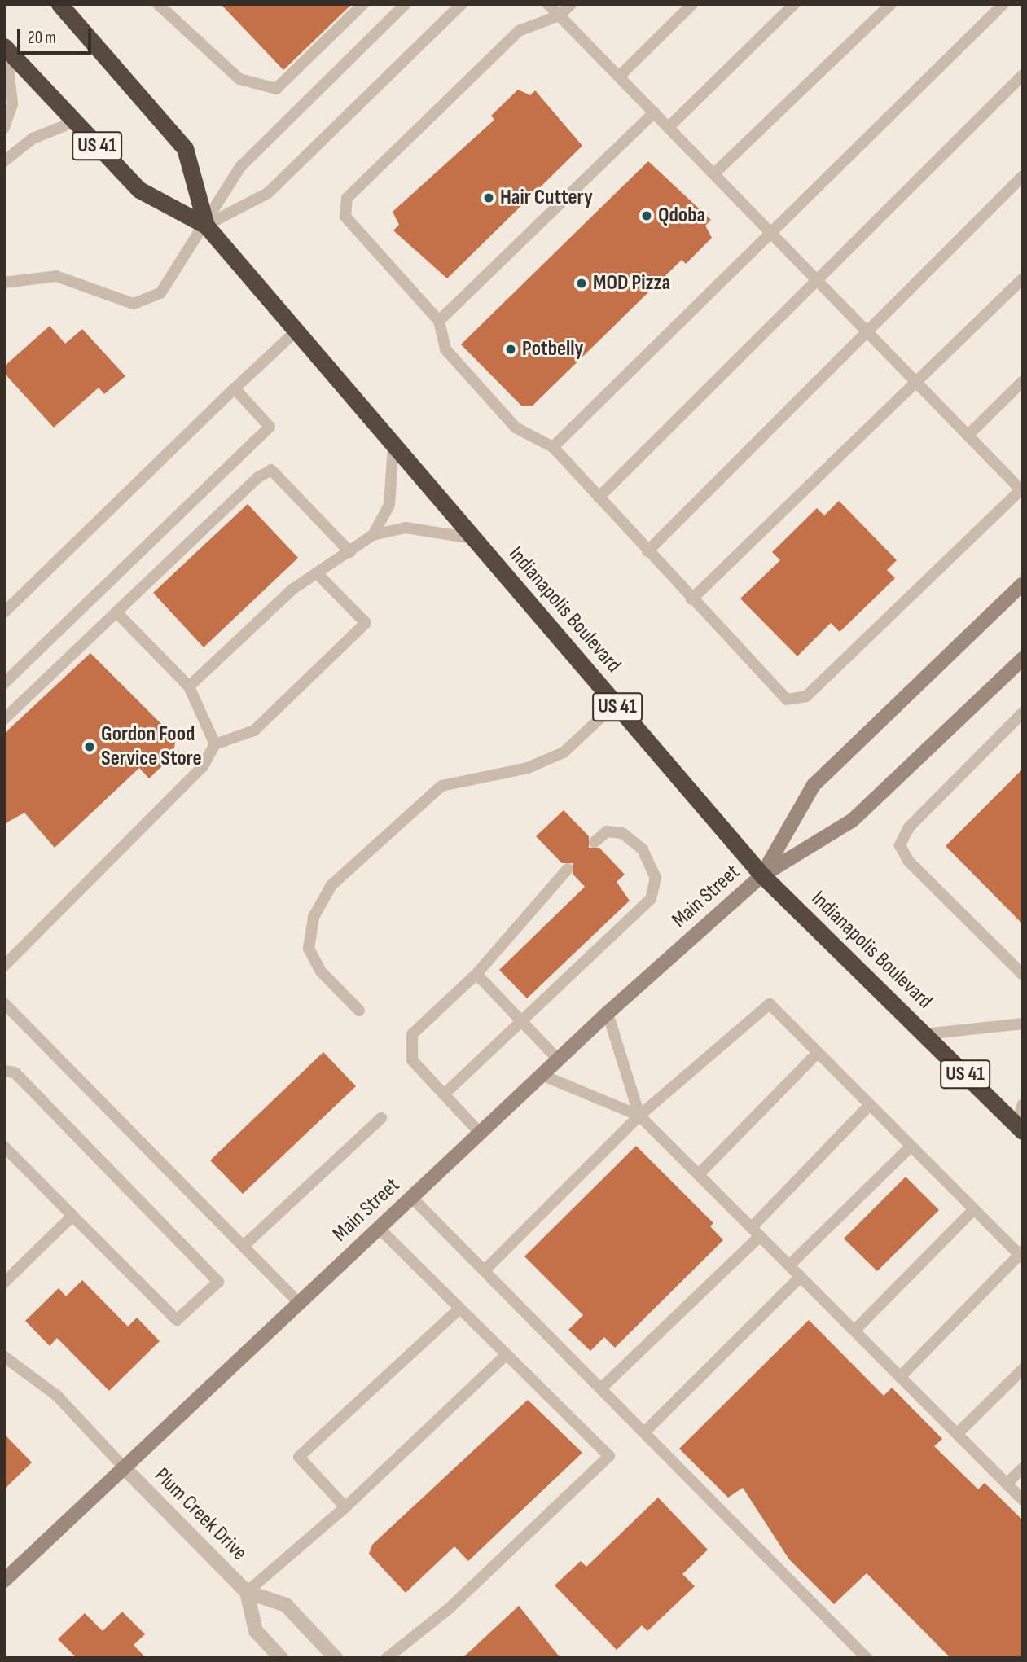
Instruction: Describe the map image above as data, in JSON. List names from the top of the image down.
{
  "streets": {
    "highway": ["US 41", "Indianapolis Boulevard"],
    "street": ["Main Street", "Plum Creek Drive"]
  },
  "crossings": [
    ["Indianapolis Boulevard", "Main Street"],
    ["Main Street", "Plum Creek Drive"]
  ],
  "places": [
    "Hair Cuttery",
    "Qdoba",
    "MOD Pizza",
    "Potbelly",
    "Gordon Food Service Store"
  ],
  "scale_bar": "20 m"
}
